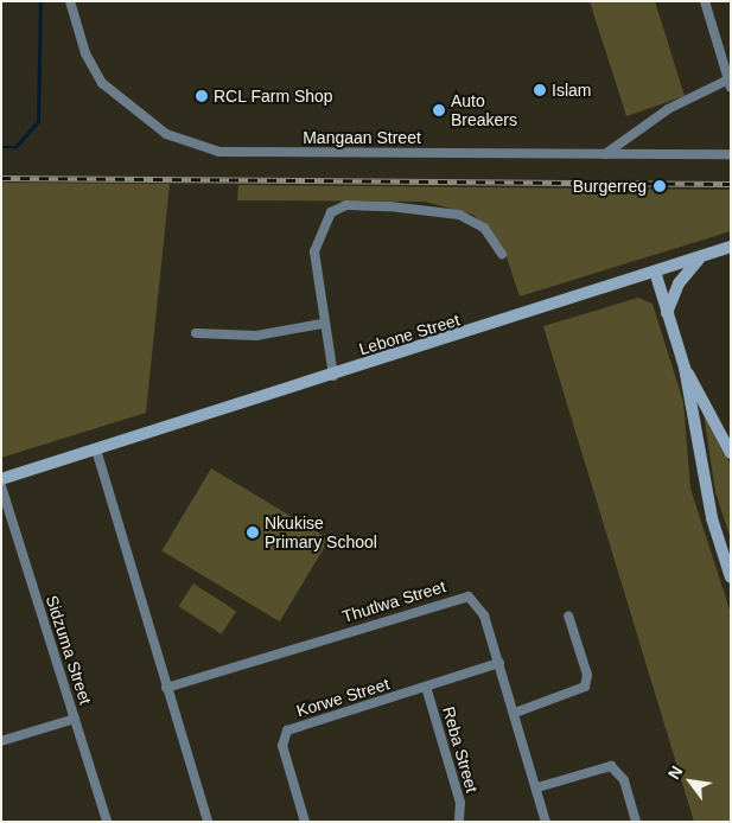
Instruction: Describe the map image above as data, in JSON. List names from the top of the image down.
{
  "streets": {
    "street": [
      "Mangaan Street",
      "Lebone Street",
      "Thutlwa Street",
      "Sidzuma Street",
      "Korwe Street",
      "Reba Street"
    ]
  },
  "crossings": [
    ["Thutlwa Street", "Korwe Street"],
    ["Korwe Street", "Reba Street"]
  ],
  "places": [
    "Islam",
    "RCL Farm Shop",
    "Auto Breakers",
    "Burgerreg",
    "Nkukise Primary School"
  ],
  "north": "top left"
}
